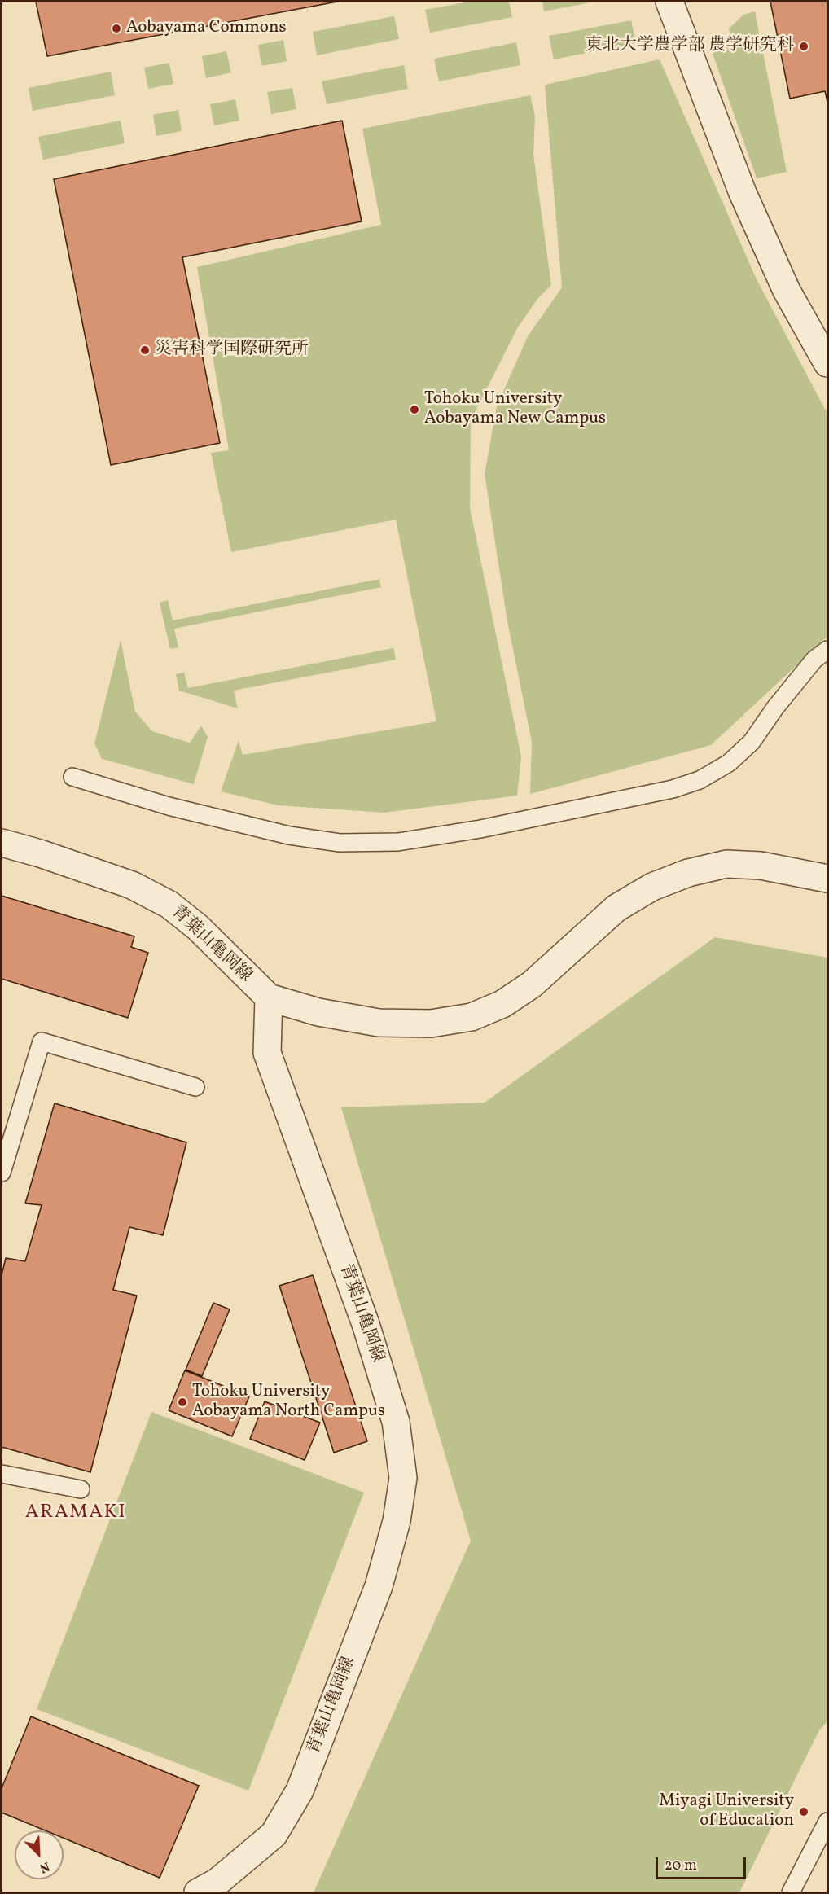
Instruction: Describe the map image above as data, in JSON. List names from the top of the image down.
{
  "streets": {
    "street": ["青葉山亀岡線"]
  },
  "districts": ["ARAMAKI"],
  "places": [
    "Aobayama Commons",
    "東北大学農学部 農学研究科",
    "災害科学国際研究所",
    "Tohoku University Aobayama New Campus",
    "Tohoku University Aobayama North Campus",
    "Miyagi University of Education"
  ],
  "scale_bar": "20 m",
  "north": "bottom right"
}
